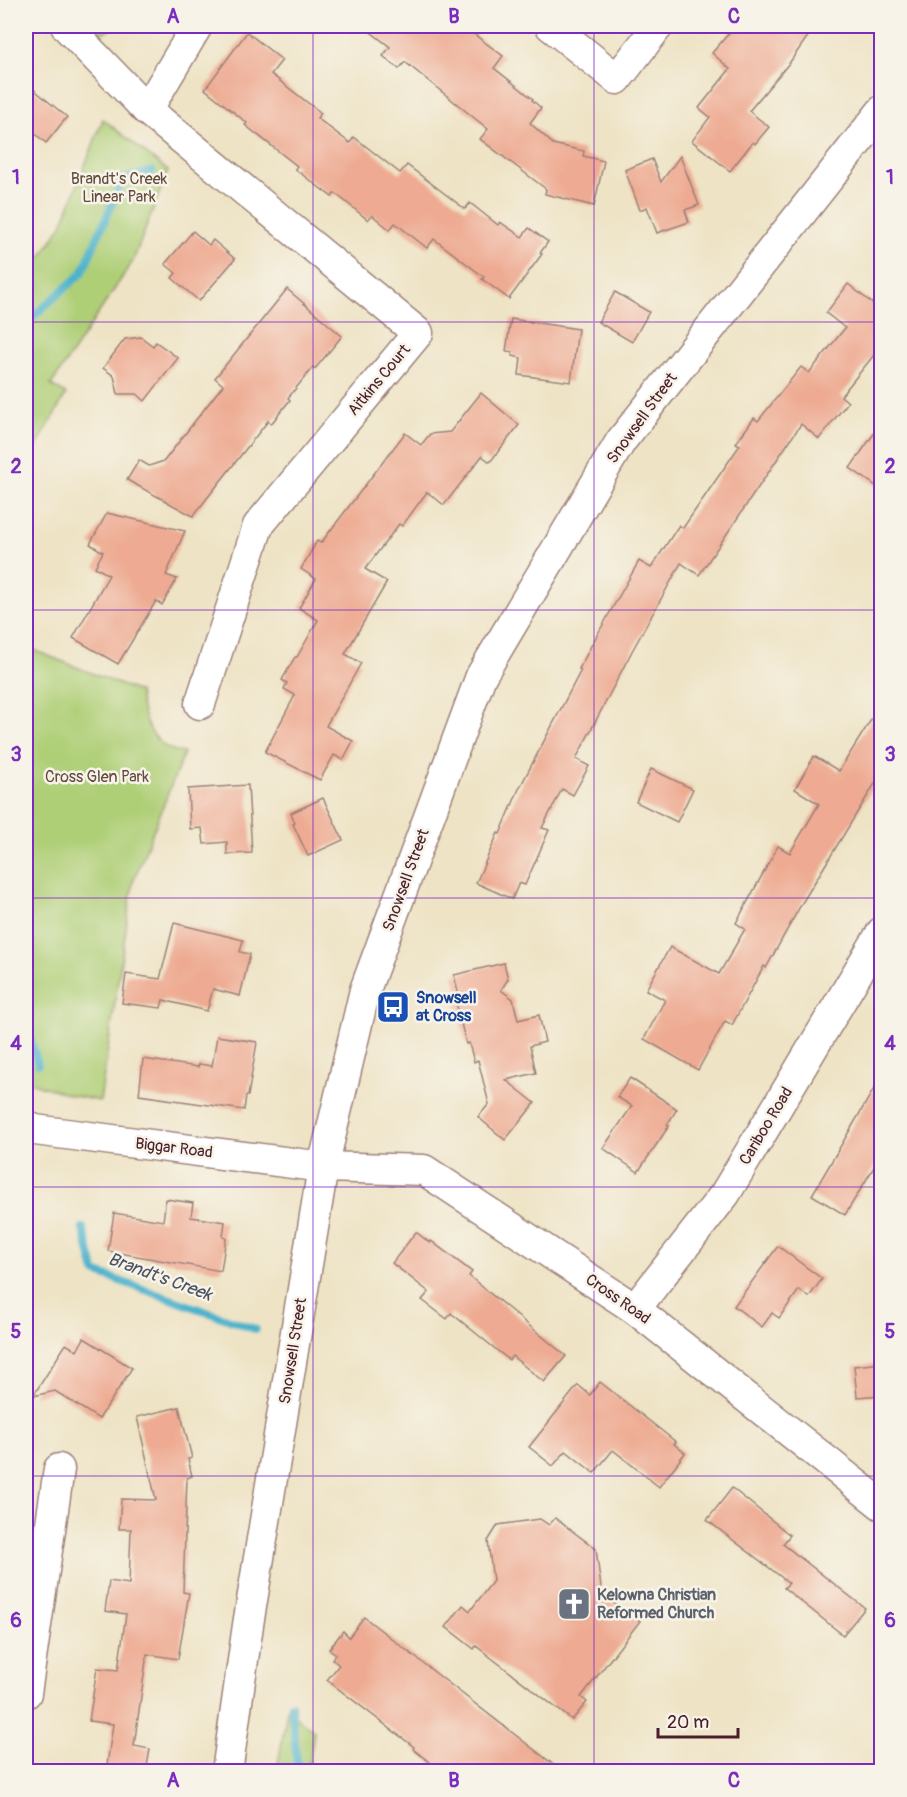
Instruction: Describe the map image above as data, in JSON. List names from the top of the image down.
{
  "streets": {
    "street": [
      "Aitkins Court",
      "Snowsell Street",
      "Cariboo Road",
      "Biggar Road",
      "Cross Road"
    ]
  },
  "crossings": [
    ["Snowsell Street", "Biggar Road"],
    ["Snowsell Street", "Cross Road"],
    ["Cariboo Road", "Cross Road"],
    ["Biggar Road", "Cross Road"]
  ],
  "water": ["Brandt's Creek"],
  "parks": ["Brandt's Creek Linear Park", "Cross Glen Park"],
  "places": {
    "bus stop": ["Snowsell at Cross"],
    "church": ["Kelowna Christian Reformed Church"]
  },
  "scale_bar": "20 m",
  "grid": {
    "columns": ["A", "B", "C"],
    "rows": [
      "1",
      "2",
      "3",
      "4",
      "5",
      "6"
    ]
  }
}
